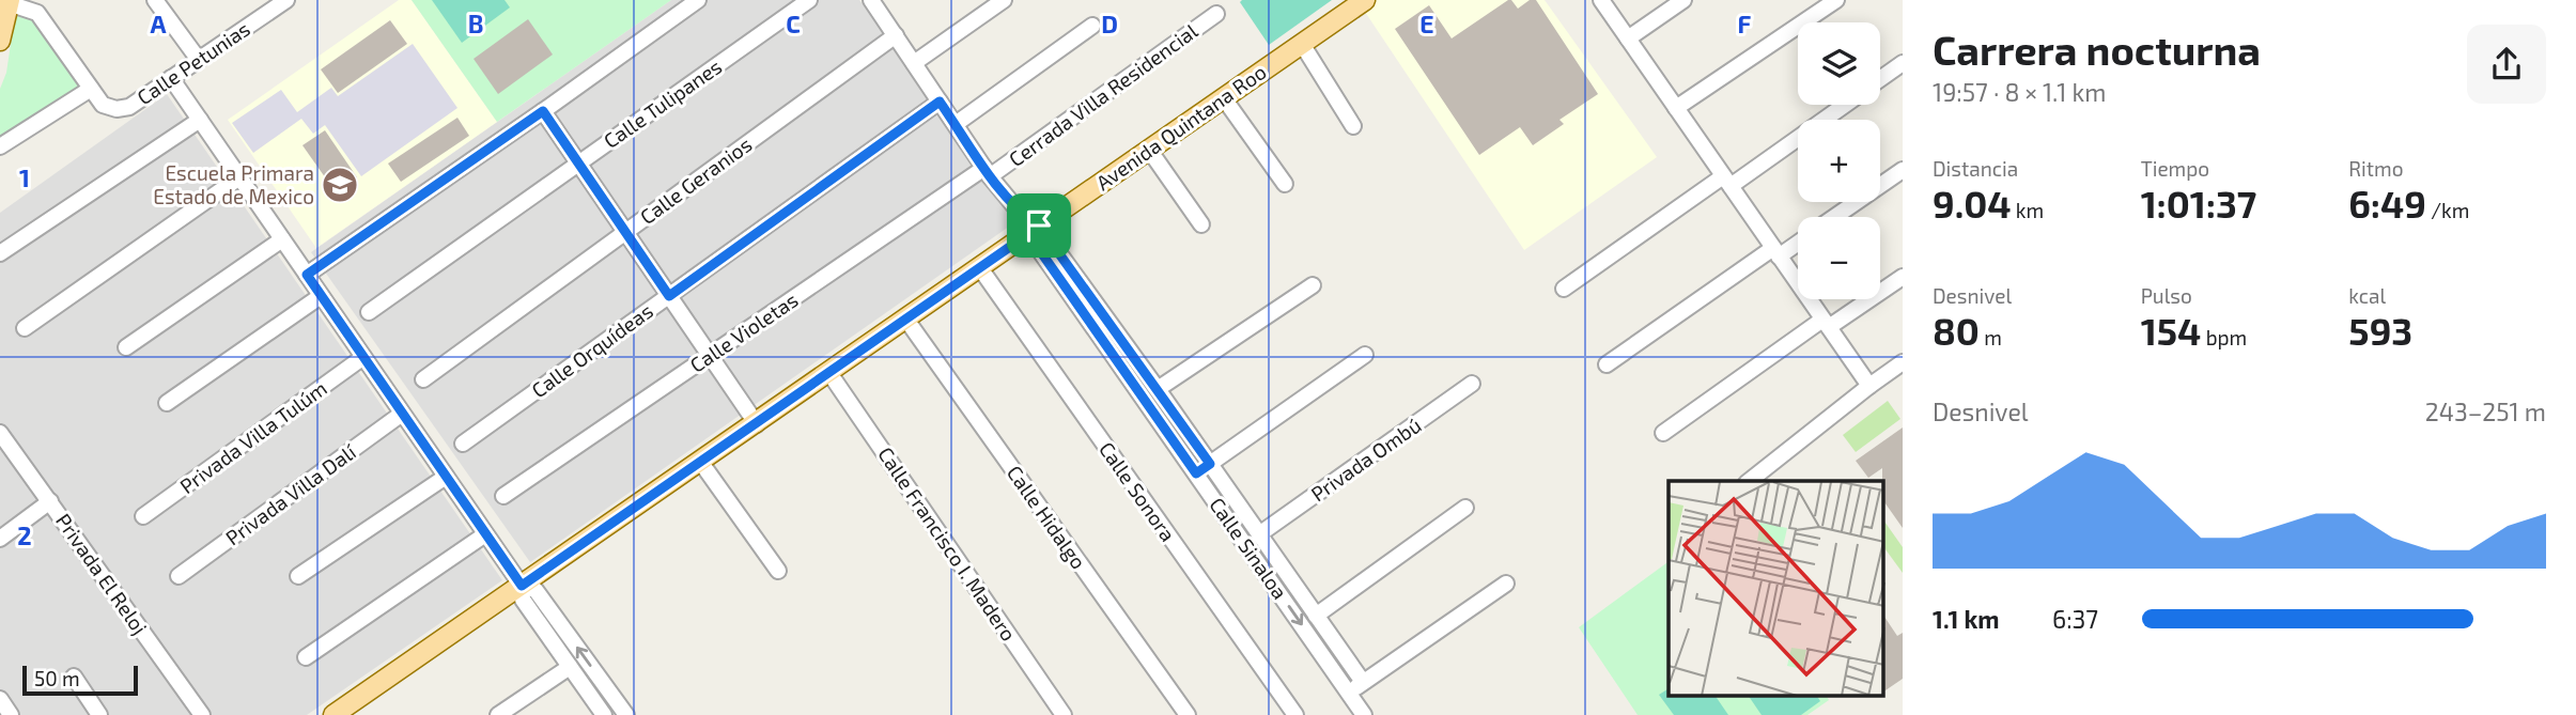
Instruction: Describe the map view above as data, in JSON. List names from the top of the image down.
{
  "streets": {
    "main road": ["Avenida Quintana Roo"],
    "street": [
      "Calle Petunias",
      "Cerrada Villa Residencial",
      "Calle Tulipanes",
      "Calle Geranios",
      "Calle Violetas",
      "Calle Orquídeas",
      "Privada Villa Tulúm",
      "Privada Ombú",
      "Calle Sonora",
      "Privada Villa Dalí",
      "Calle Hidalgo",
      "Calle Francisco I. Madero",
      "Calle Sinaloa",
      "Privada El Reloj"
    ]
  },
  "crossings": [
    ["Cerrada Villa Residencial", "Calle Violetas"],
    ["Avenida Quintana Roo", "Calle Sonora"],
    ["Avenida Quintana Roo", "Calle Hidalgo"],
    ["Avenida Quintana Roo", "Calle Francisco I. Madero"],
    ["Avenida Quintana Roo", "Calle Sinaloa"],
    ["Privada Ombú", "Calle Sinaloa"]
  ],
  "places": {
    "school or university": ["Escuela Primara Estado de Mexico"]
  },
  "scale_bar": "50 m",
  "page": {
    "heading": ["Carrera nocturna", "19:57 · 8 × 1.1 km"],
    "map_buttons": ["+", "−"],
    "stats": [
      ["Distancia", "9.04 km"],
      ["Tiempo", "1:01:37"],
      ["Ritmo", "6:49 /km"],
      ["Desnivel", "80 m"],
      ["Pulso", "154 bpm"],
      ["kcal", "593"]
    ],
    "chart": ["Desnivel", "243–251 m"],
    "list": [
      {
        "name": "1.1 km",
        "note": "6:37"
      }
    ],
    "scale": "50 m"
  },
  "grid": {
    "columns": [
      "A",
      "B",
      "C",
      "D",
      "E",
      "F"
    ],
    "rows": ["1", "2"]
  }
}
